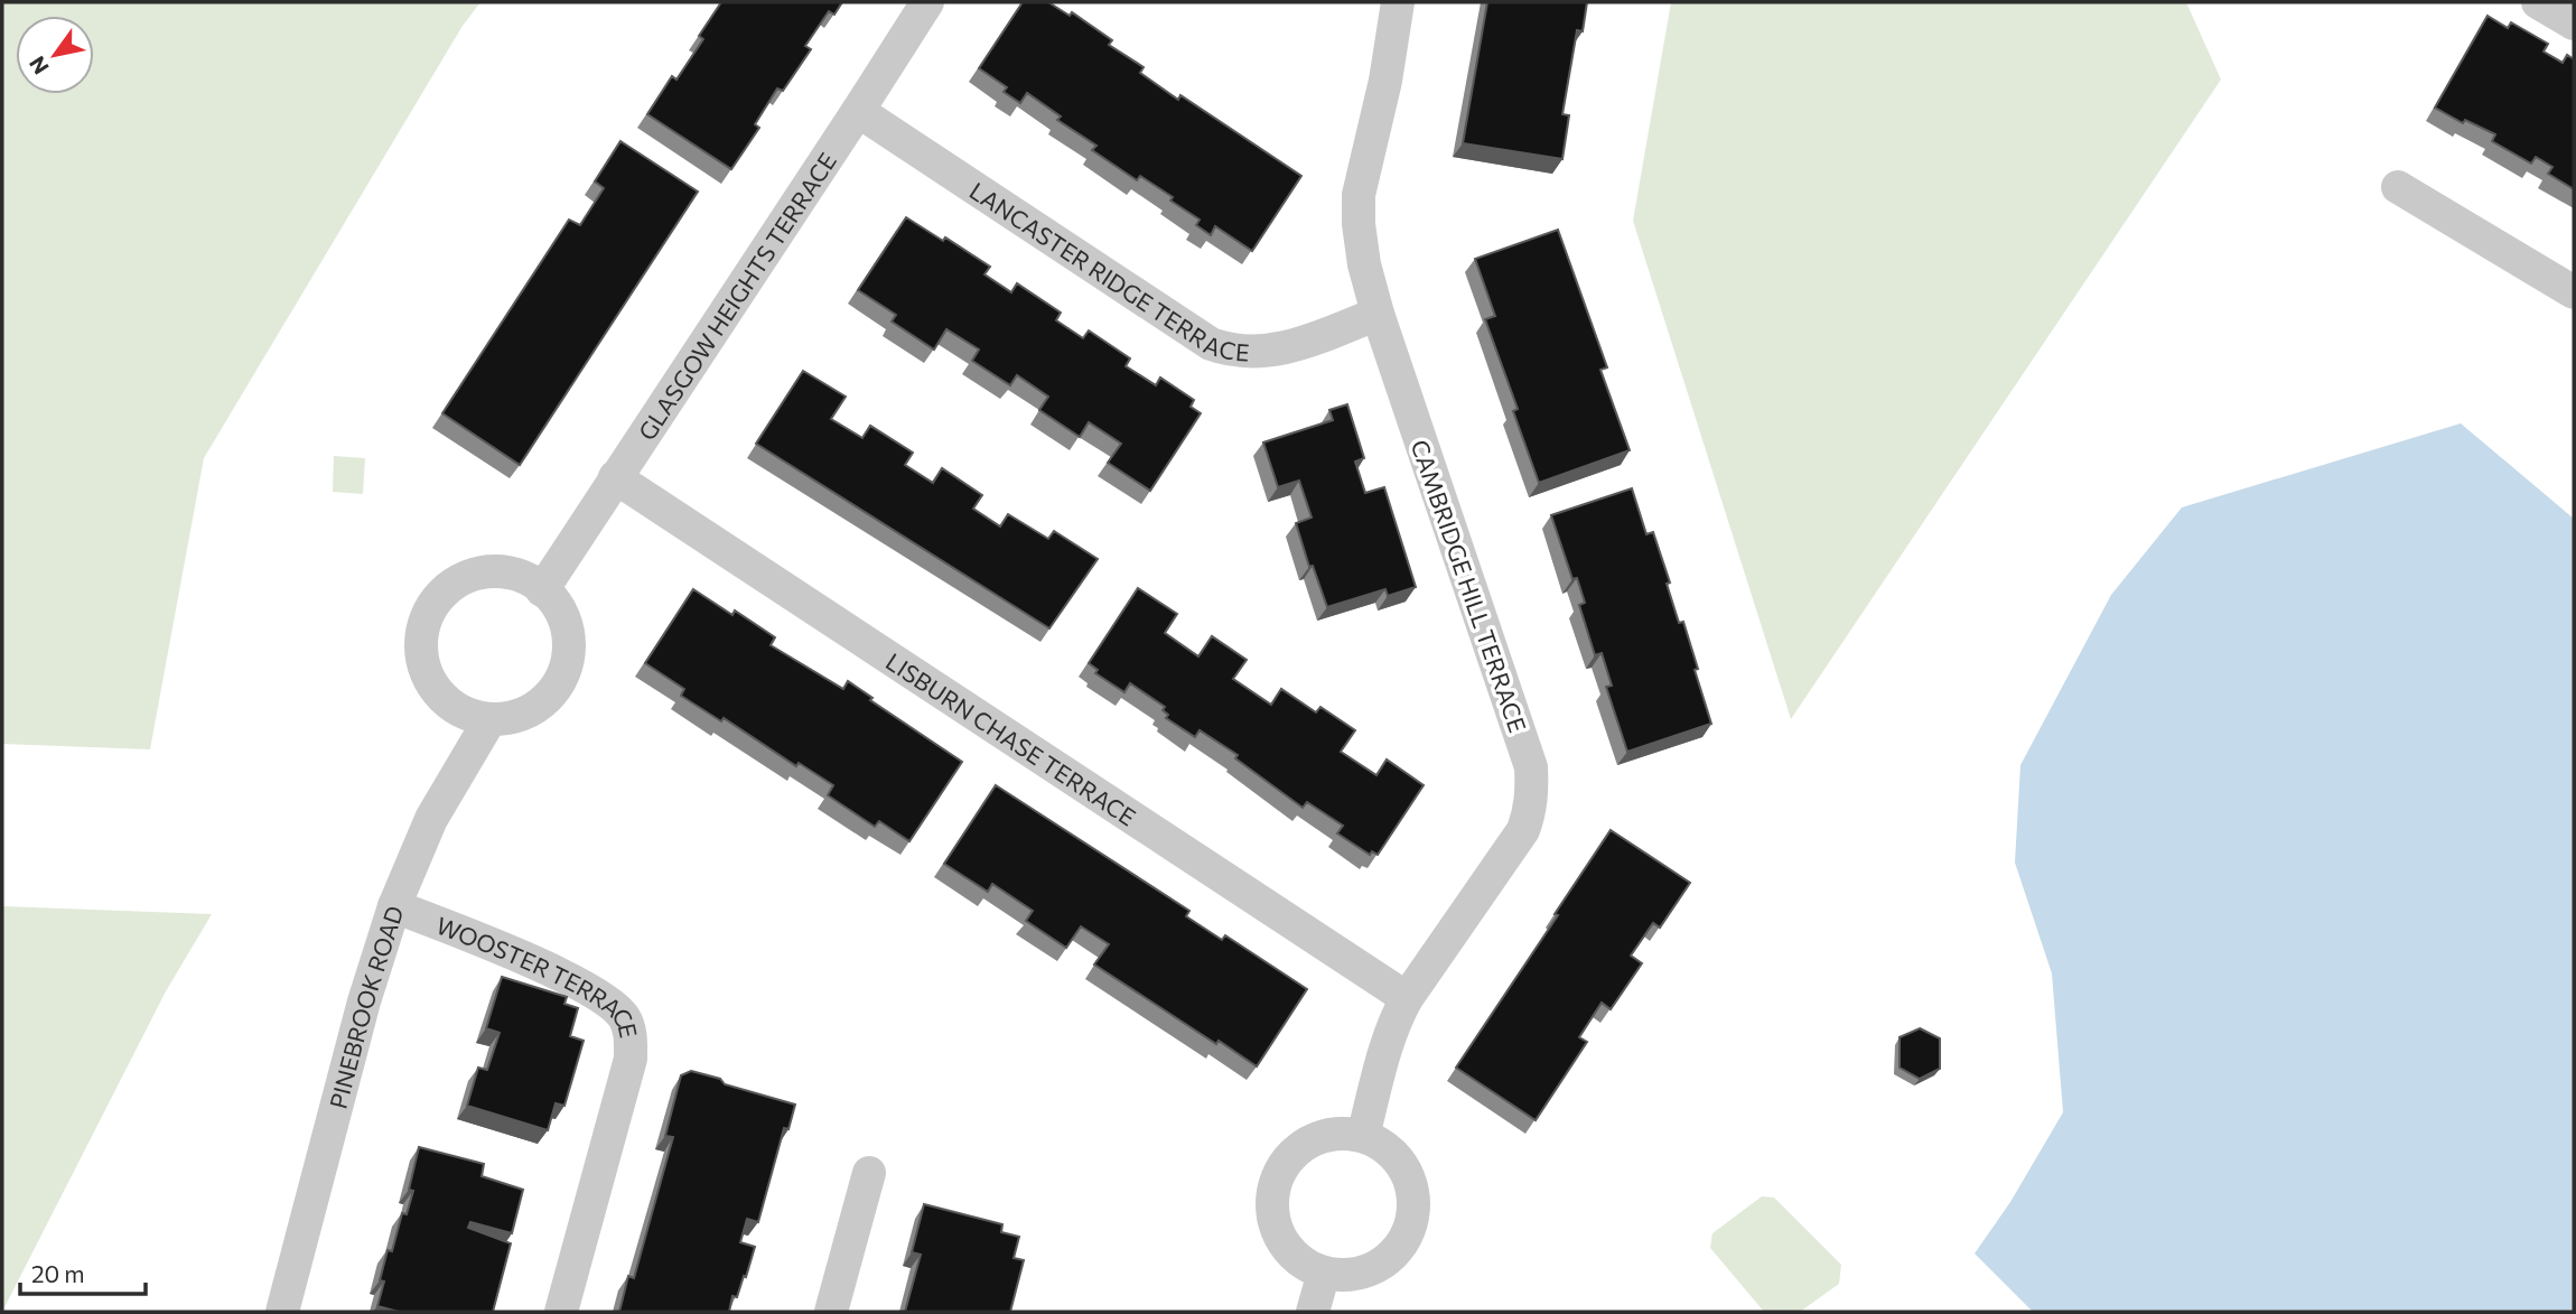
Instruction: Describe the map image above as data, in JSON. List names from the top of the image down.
{
  "streets": {
    "street": [
      "LANCASTER RIDGE TERRACE",
      "GLASGOW HEIGHTS TERRACE",
      "CAMBRIDGE HILL TERRACE",
      "LISBURN CHASE TERRACE",
      "WOOSTER TERRACE",
      "PINEBROOK ROAD"
    ]
  },
  "crossings": [
    ["LANCASTER RIDGE TERRACE", "GLASGOW HEIGHTS TERRACE"],
    ["LANCASTER RIDGE TERRACE", "CAMBRIDGE HILL TERRACE"],
    ["GLASGOW HEIGHTS TERRACE", "LISBURN CHASE TERRACE"],
    ["GLASGOW HEIGHTS TERRACE", "PINEBROOK ROAD"],
    ["CAMBRIDGE HILL TERRACE", "LISBURN CHASE TERRACE"],
    ["WOOSTER TERRACE", "PINEBROOK ROAD"]
  ],
  "scale_bar": "20 m",
  "north": "bottom left"
}
